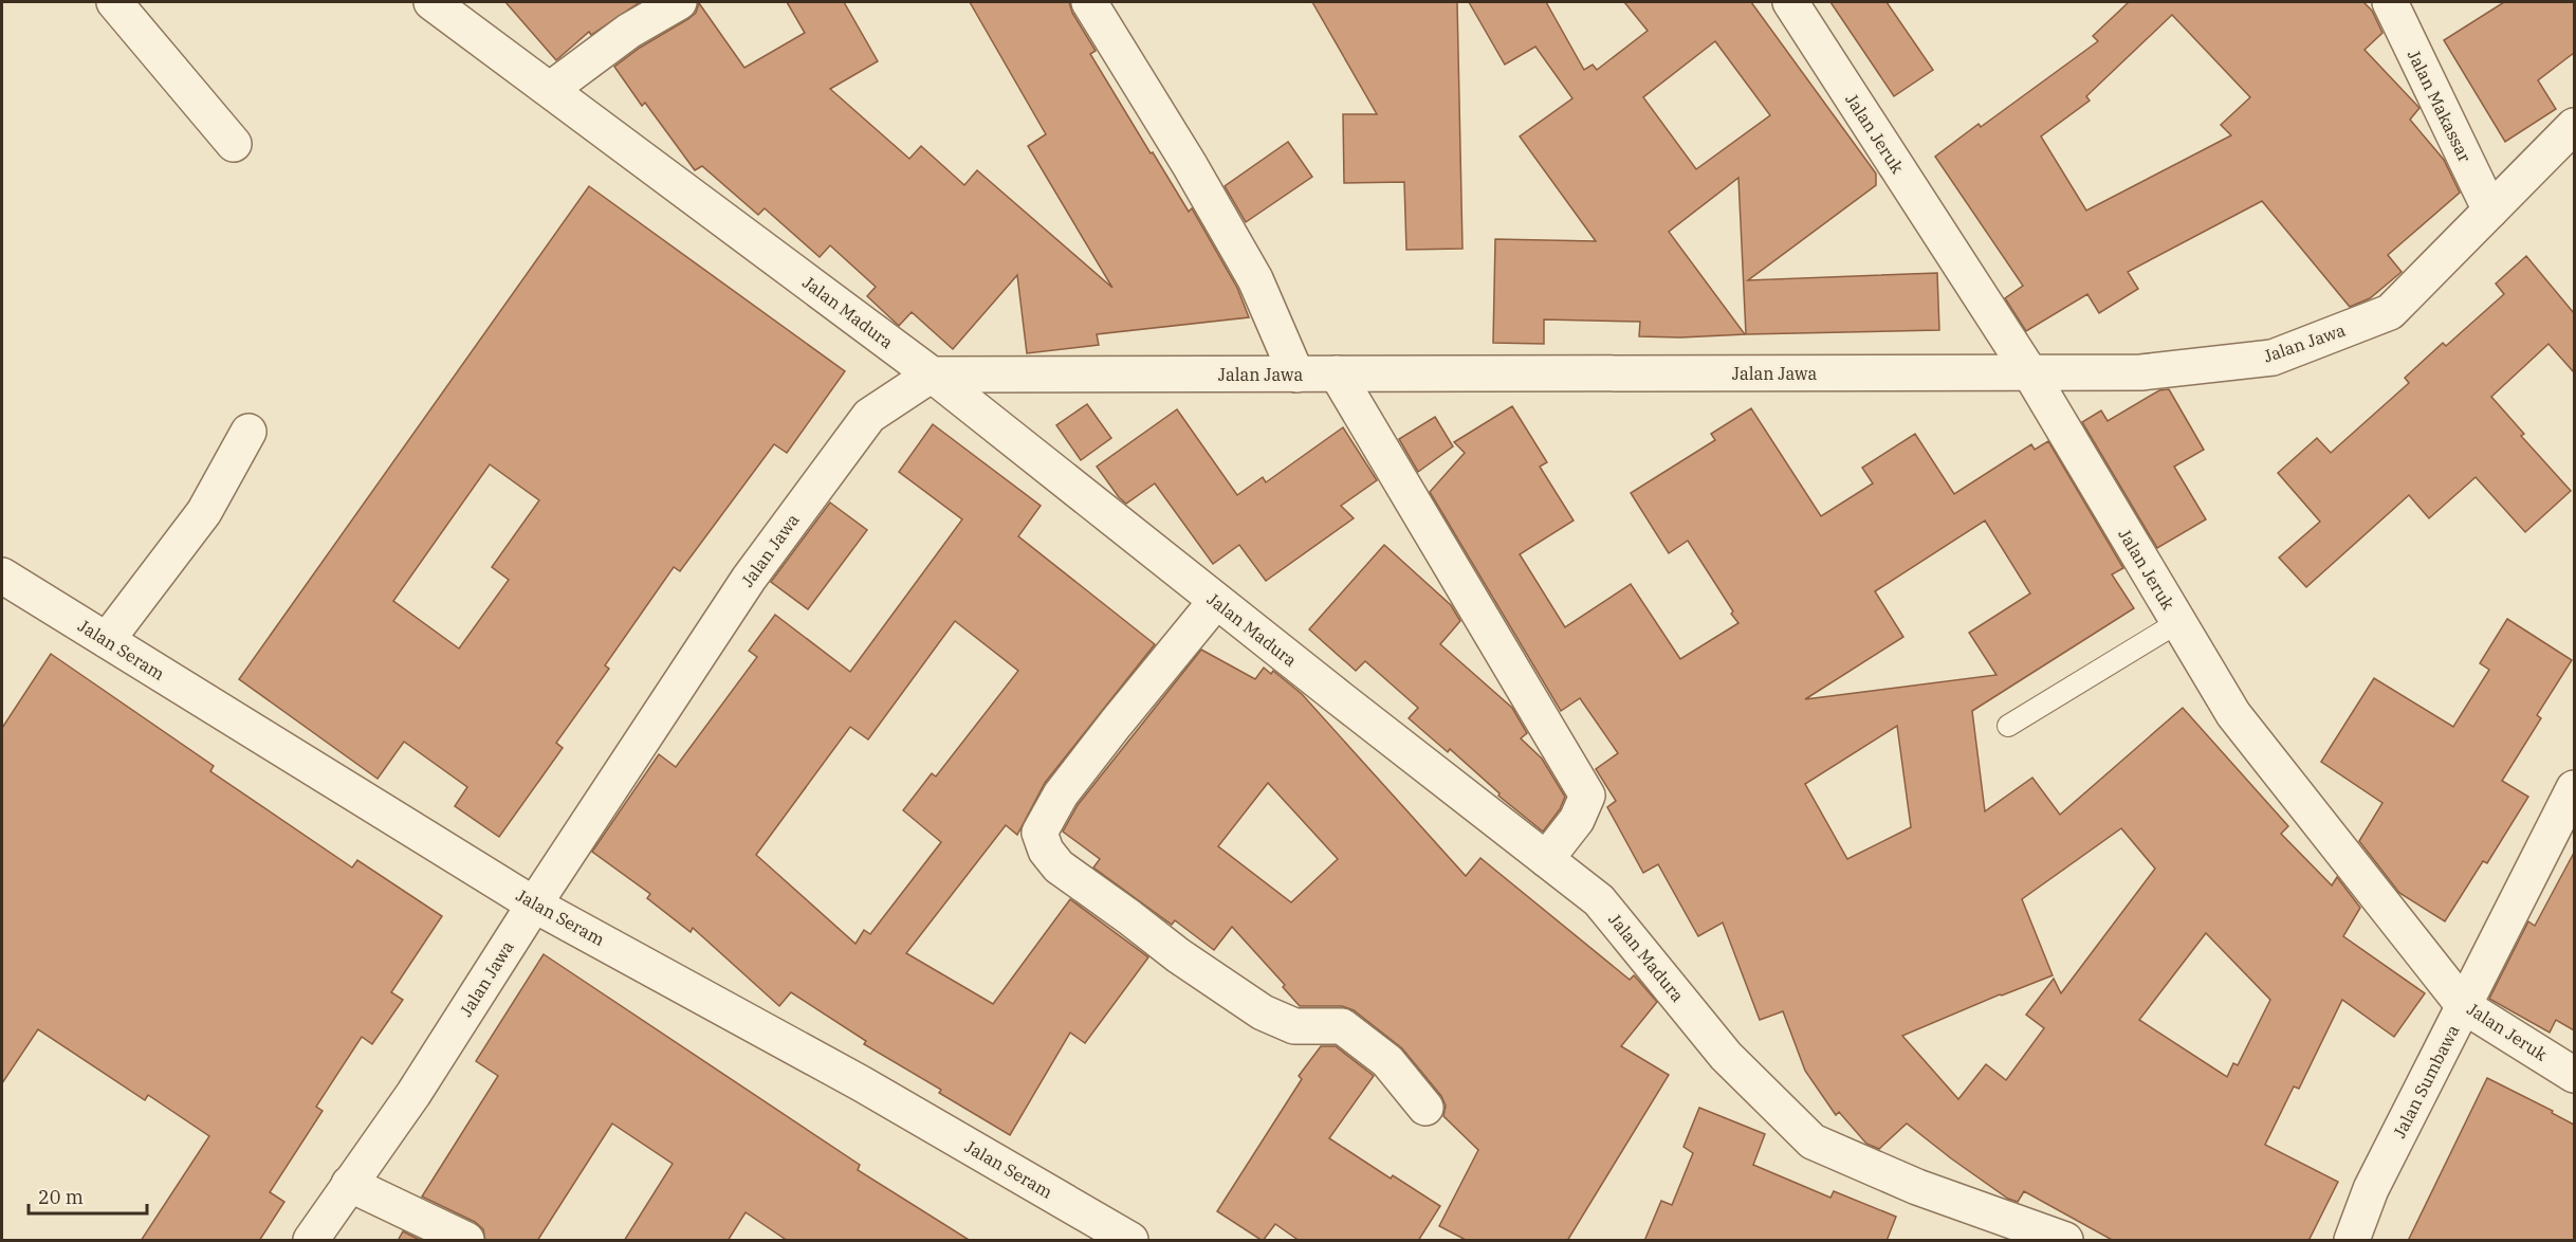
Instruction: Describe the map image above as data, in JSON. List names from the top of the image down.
{
  "streets": {
    "street": [
      "Jalan Makassar",
      "Jalan Jeruk",
      "Jalan Madura",
      "Jalan Jawa",
      "Jalan Seram",
      "Jalan Sumbawa"
    ]
  },
  "crossings": [
    ["Jalan Makassar", "Jalan Jawa"],
    ["Jalan Jeruk", "Jalan Jawa"],
    ["Jalan Jeruk", "Jalan Sumbawa"],
    ["Jalan Madura", "Jalan Jawa"],
    ["Jalan Jawa", "Jalan Seram"]
  ],
  "scale_bar": "20 m"
}
